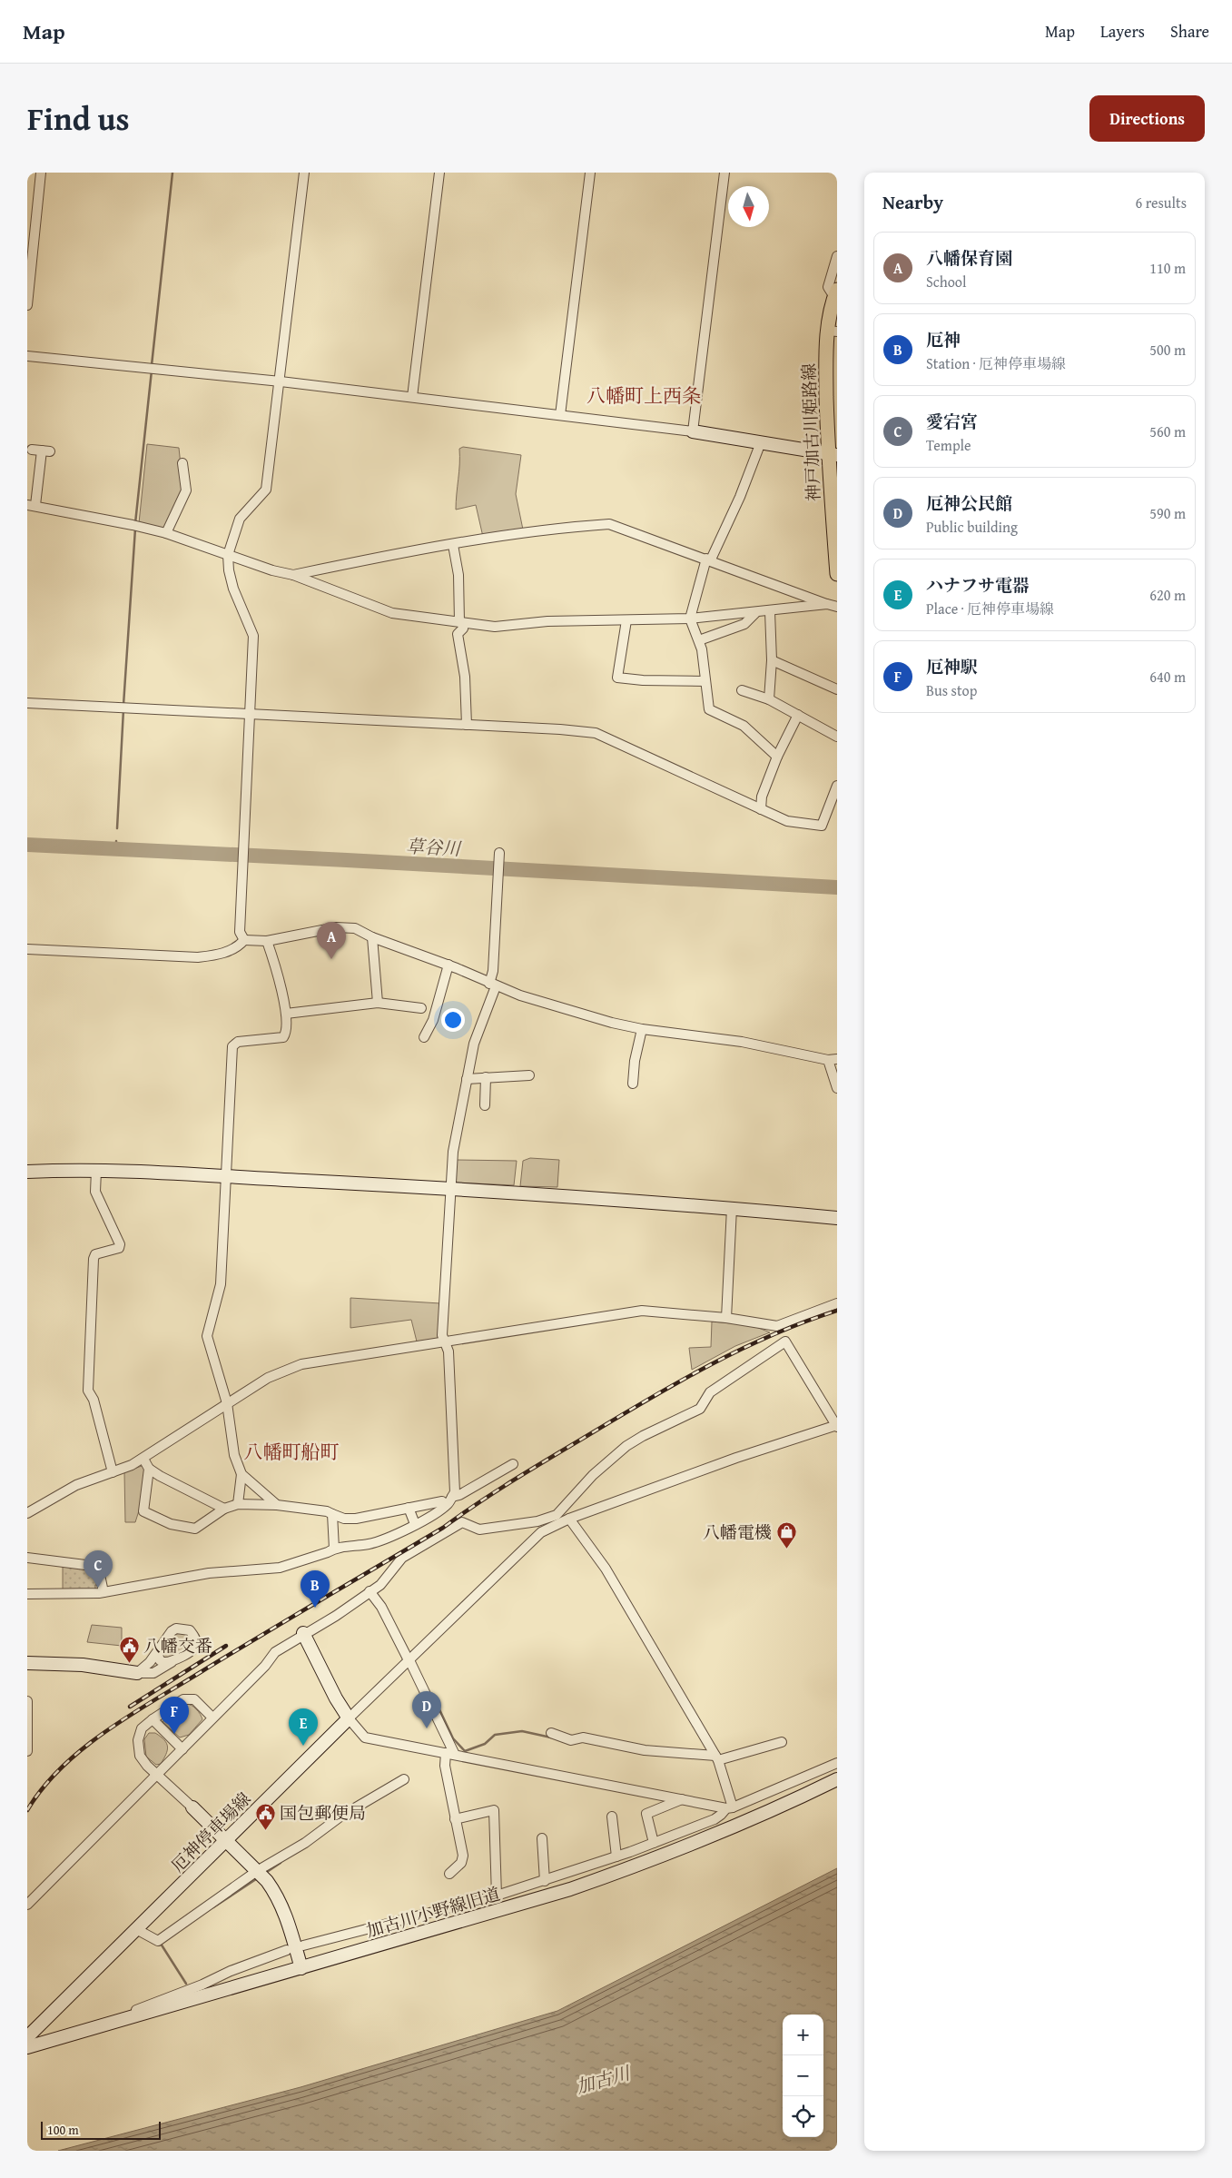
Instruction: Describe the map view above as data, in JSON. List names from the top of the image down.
{
  "streets": {
    "main road": ["神戸加古川姫路線"],
    "street": ["厄神停車場線", "加古川小野線旧道"]
  },
  "districts": ["八幡町上西条", "八幡町船町"],
  "water": ["草谷川", "加古川"],
  "places": {
    "shop": ["八幡電機"],
    "public building": ["八幡交番", "国包郵便局"]
  },
  "scale_bar": "100 m",
  "north": "bottom",
  "page": {
    "header": "Map",
    "nav": ["Map", "Layers", "Share"],
    "title": "Find us",
    "buttons": "Directions",
    "heading": ["Nearby", "6 results"],
    "list": [
      {
        "mark": "A",
        "name": "八幡保育園",
        "note": "School",
        "value": "110 m"
      },
      {
        "mark": "B",
        "name": "厄神",
        "note": "Station · 厄神停車場線",
        "value": "500 m"
      },
      {
        "mark": "C",
        "name": "愛宕宮",
        "note": "Temple",
        "value": "560 m"
      },
      {
        "mark": "D",
        "name": "厄神公民館",
        "note": "Public building",
        "value": "590 m"
      },
      {
        "mark": "E",
        "name": "ハナフサ電器",
        "note": "Place · 厄神停車場線",
        "value": "620 m"
      },
      {
        "mark": "F",
        "name": "厄神駅",
        "note": "Bus stop",
        "value": "640 m"
      }
    ],
    "pins": [
      "A",
      "C",
      "B",
      "D",
      "F",
      "E"
    ],
    "map_buttons": ["+", "−"],
    "scale": "100 m"
  }
}
